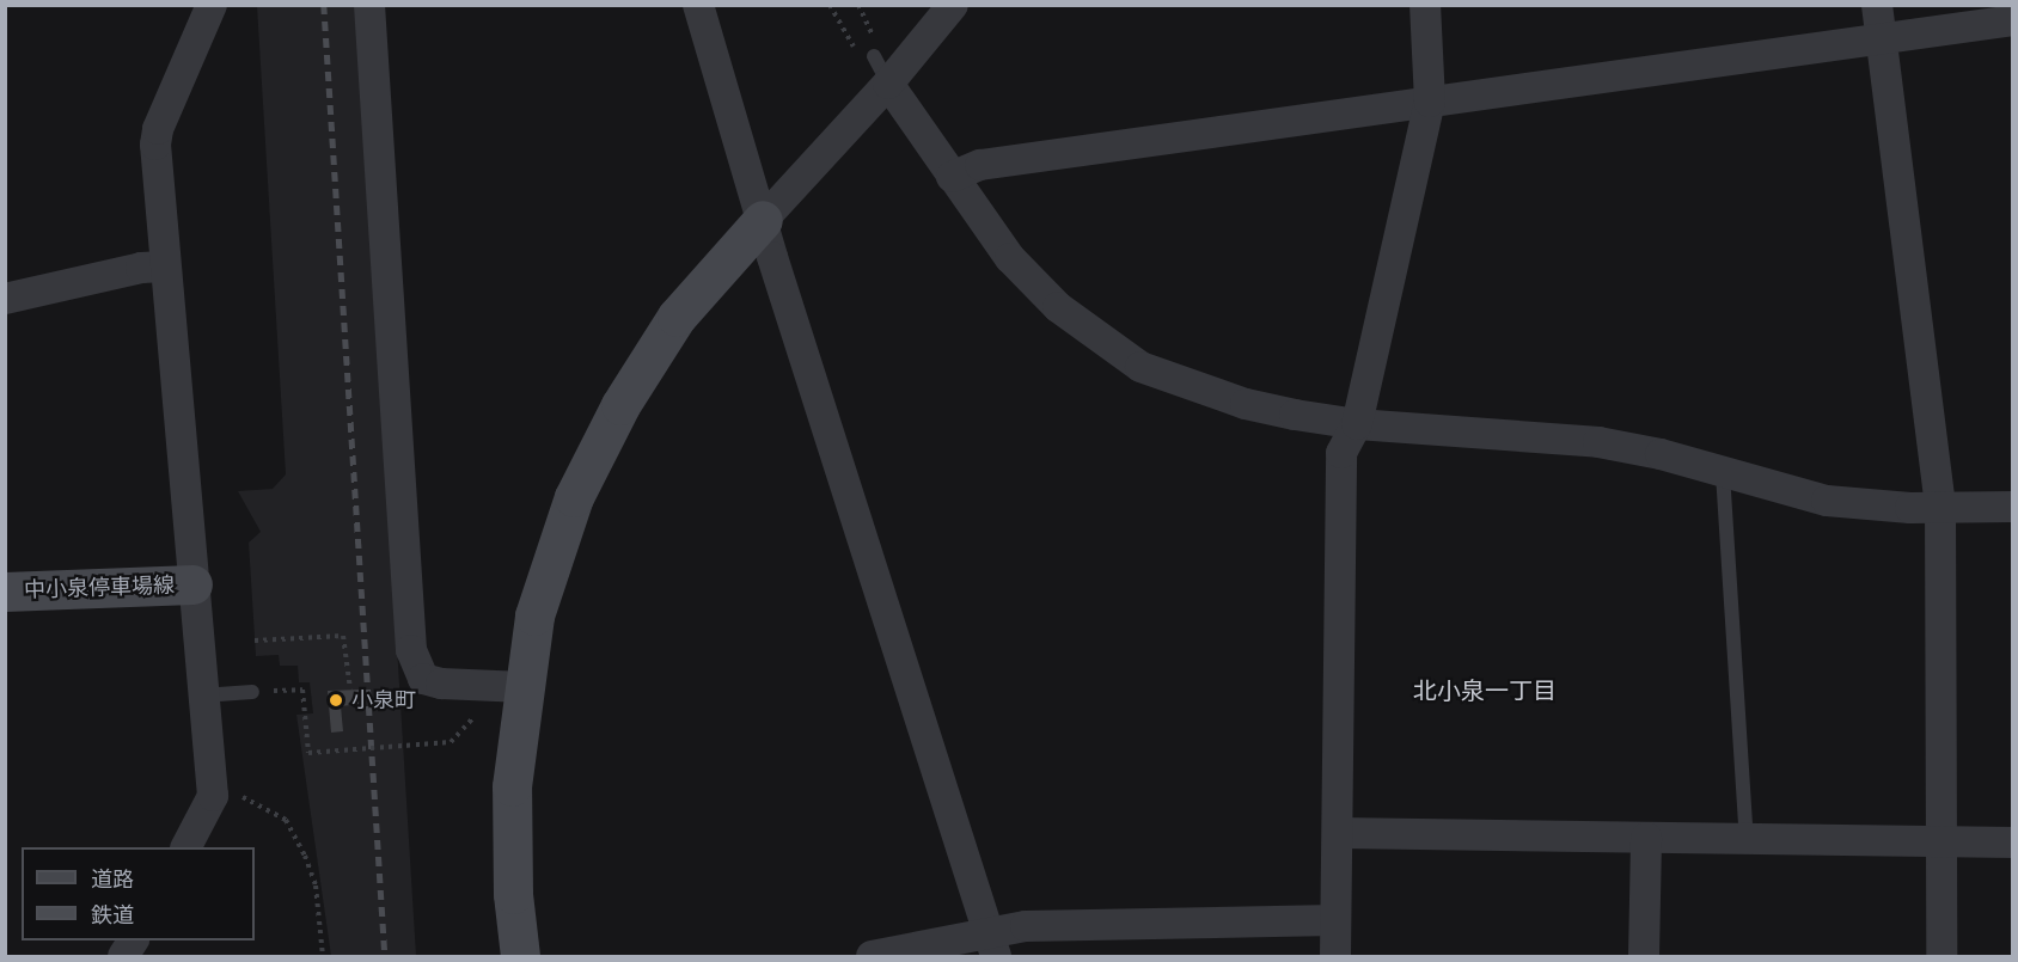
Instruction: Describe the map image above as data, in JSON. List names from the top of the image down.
{
  "streets": {
    "street": ["中小泉停車場線"]
  },
  "districts": ["北小泉一丁目"],
  "places": ["小泉町"],
  "legend": ["道路", "鉄道"]
}
